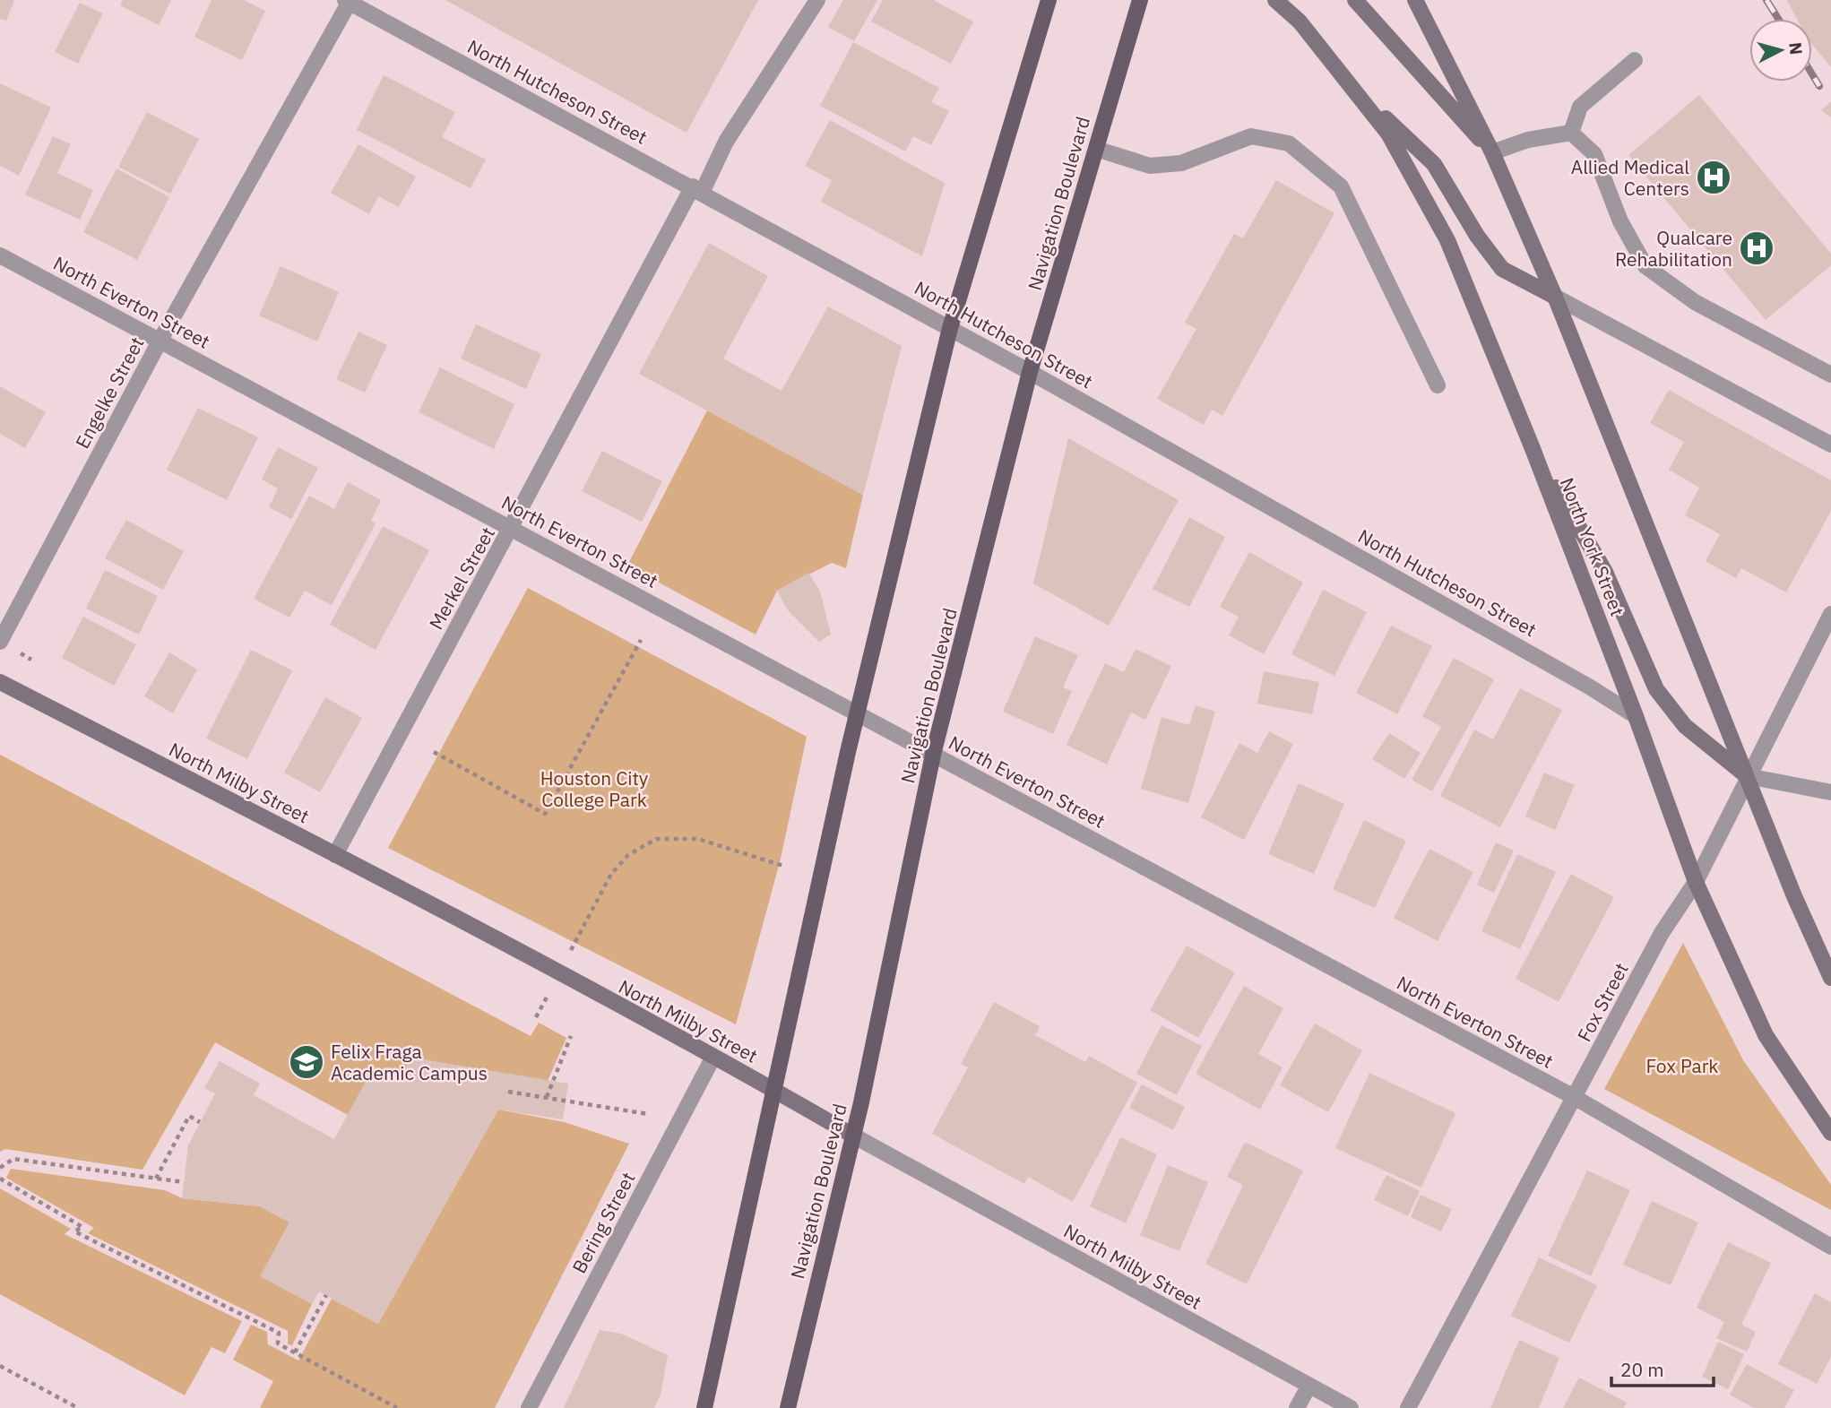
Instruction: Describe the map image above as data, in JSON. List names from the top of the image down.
{
  "streets": {
    "main road": ["Navigation Boulevard", "North York Street", "North Milby Street"],
    "street": [
      "North Hutcheson Street",
      "North Everton Street",
      "Engelke Street",
      "Merkel Street",
      "Fox Street",
      "Bering Street"
    ]
  },
  "crossings": [
    ["North Hutcheson Street", "Navigation Boulevard"],
    ["North Hutcheson Street", "Engelke Street"],
    ["North Hutcheson Street", "North York Street"],
    ["North Hutcheson Street", "Merkel Street"],
    ["Navigation Boulevard", "North Everton Street"],
    ["Navigation Boulevard", "North Milby Street"],
    ["North Everton Street", "Engelke Street"],
    ["North Everton Street", "Merkel Street"],
    ["North Everton Street", "Fox Street"],
    ["North York Street", "Fox Street"],
    ["Merkel Street", "North Milby Street"],
    ["North Milby Street", "Bering Street"]
  ],
  "parks": ["Houston City College Park", "Fox Park"],
  "places": {
    "hospital": ["Allied Medical Centers", "Qualcare Rehabilitation"],
    "school or university": ["Felix Fraga Academic Campus"]
  },
  "scale_bar": "20 m",
  "north": "right"
}
